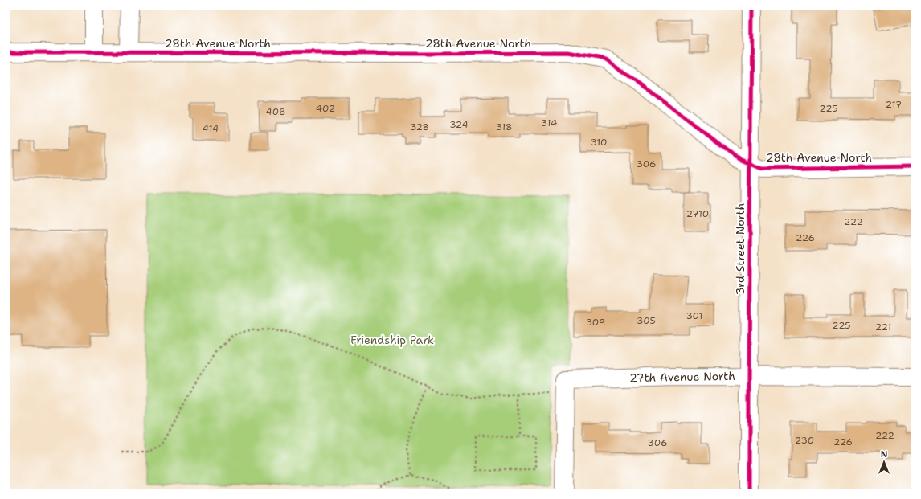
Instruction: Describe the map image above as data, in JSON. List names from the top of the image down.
{
  "streets": {
    "street": ["28th Avenue North", "3rd Street North", "27th Avenue North"]
  },
  "crossings": [
    ["28th Avenue North", "3rd Street North"],
    ["3rd Street North", "27th Avenue North"]
  ],
  "parks": ["Friendship Park"],
  "house_numbers": [
    "217",
    "402",
    "225",
    "408",
    "314",
    "324",
    "328",
    "318",
    "414",
    "310",
    "306",
    "2710",
    "222",
    "226",
    "301",
    "305",
    "309",
    "225",
    "221",
    "222",
    "230",
    "226",
    "306"
  ],
  "north": "top"
}
